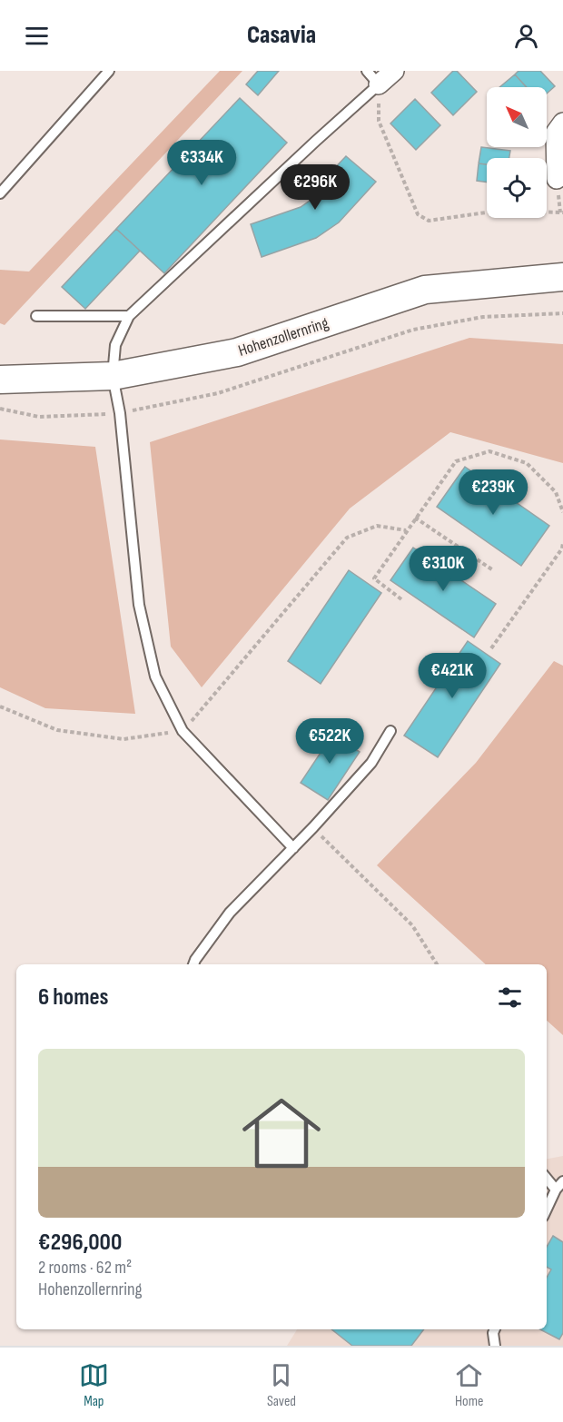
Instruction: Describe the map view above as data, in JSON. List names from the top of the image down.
{
  "streets": {
    "main road": ["Hohenzollernring"]
  },
  "north": "top left",
  "page": {
    "header": "Casavia",
    "price": [
      "€334K",
      "€296K",
      "€239K",
      "€310K",
      "€421K",
      "€522K"
    ],
    "heading": "6 homes",
    "list": [
      {
        "name": "€296,000",
        "note": "2 rooms · 62 m² · Hohenzollernring"
      }
    ],
    "tabs": ["Map", "Saved", "Home"]
  }
}
